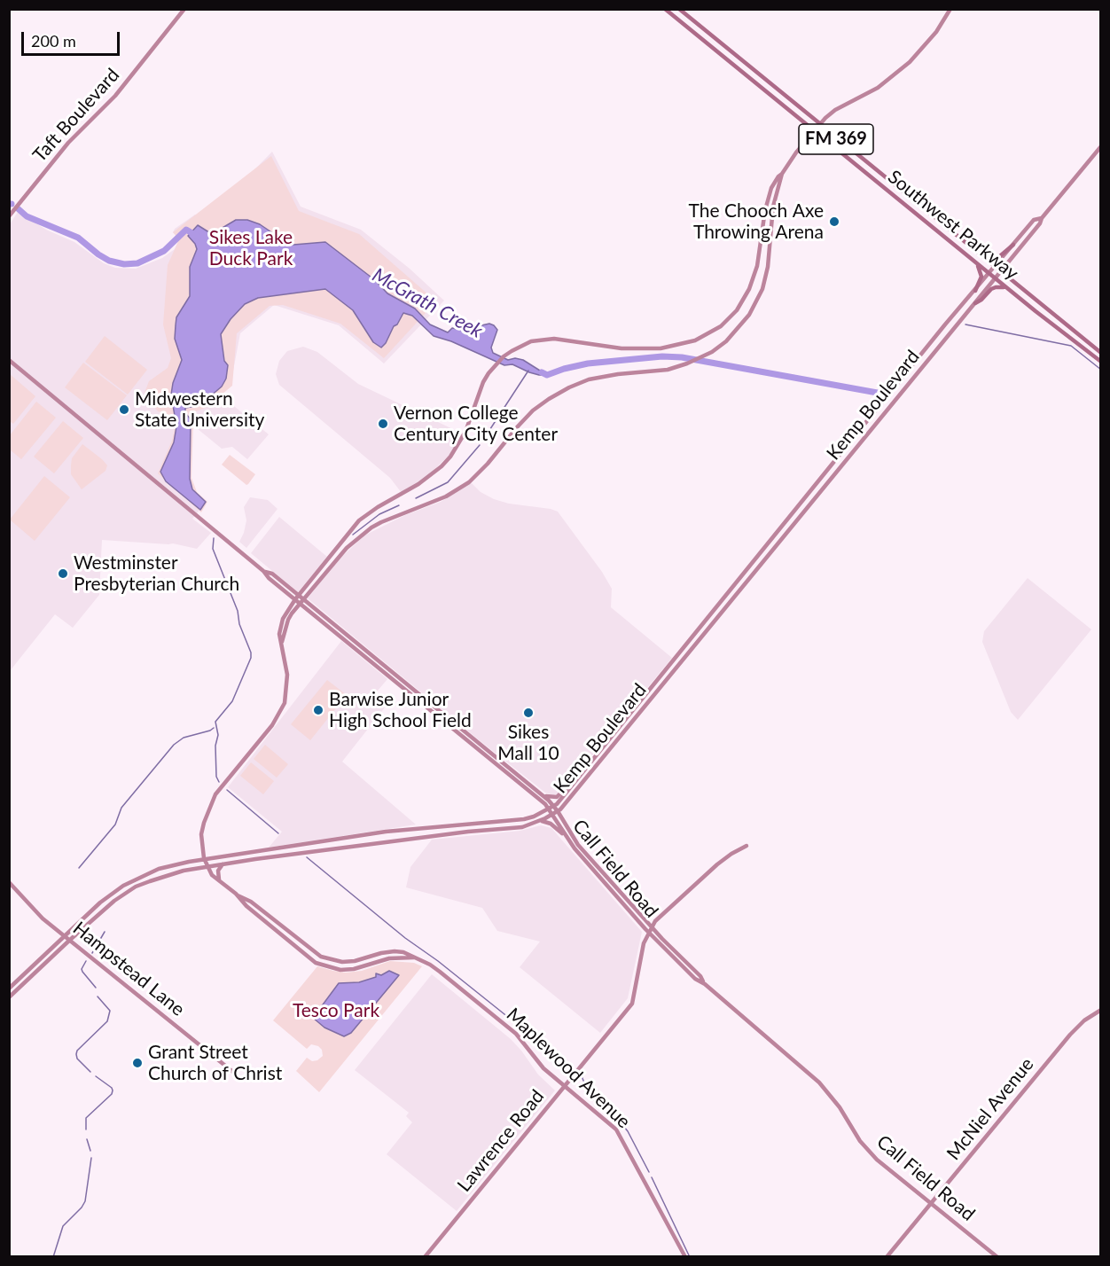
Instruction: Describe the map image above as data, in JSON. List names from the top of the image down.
{
  "streets": {
    "main road": [
      "Taft Boulevard",
      "FM 369",
      "Southwest Parkway",
      "Kemp Boulevard",
      "Call Field Road",
      "Hampstead Lane",
      "Maplewood Avenue",
      "McNiel Avenue",
      "Lawrence Road"
    ]
  },
  "crossings": [
    ["Southwest Parkway", "Kemp Boulevard"],
    ["Southwest Parkway", "Maplewood Avenue"],
    ["Kemp Boulevard", "Call Field Road"],
    ["Kemp Boulevard", "Hampstead Lane"],
    ["Kemp Boulevard", "Maplewood Avenue"],
    ["Call Field Road", "McNiel Avenue"],
    ["Call Field Road", "Lawrence Road"],
    ["Maplewood Avenue", "Lawrence Road"]
  ],
  "water": ["McGrath Creek"],
  "parks": ["Sikes Lake Duck Park", "Tesco Park"],
  "places": [
    "The Chooch Axe Throwing Arena",
    "Midwestern State University",
    "Vernon College Century City Center",
    "Westminster Presbyterian Church",
    "Barwise Junior High School Field",
    "Sikes Mall 10",
    "Grant Street Church of Christ"
  ],
  "scale_bar": "200 m"
}
